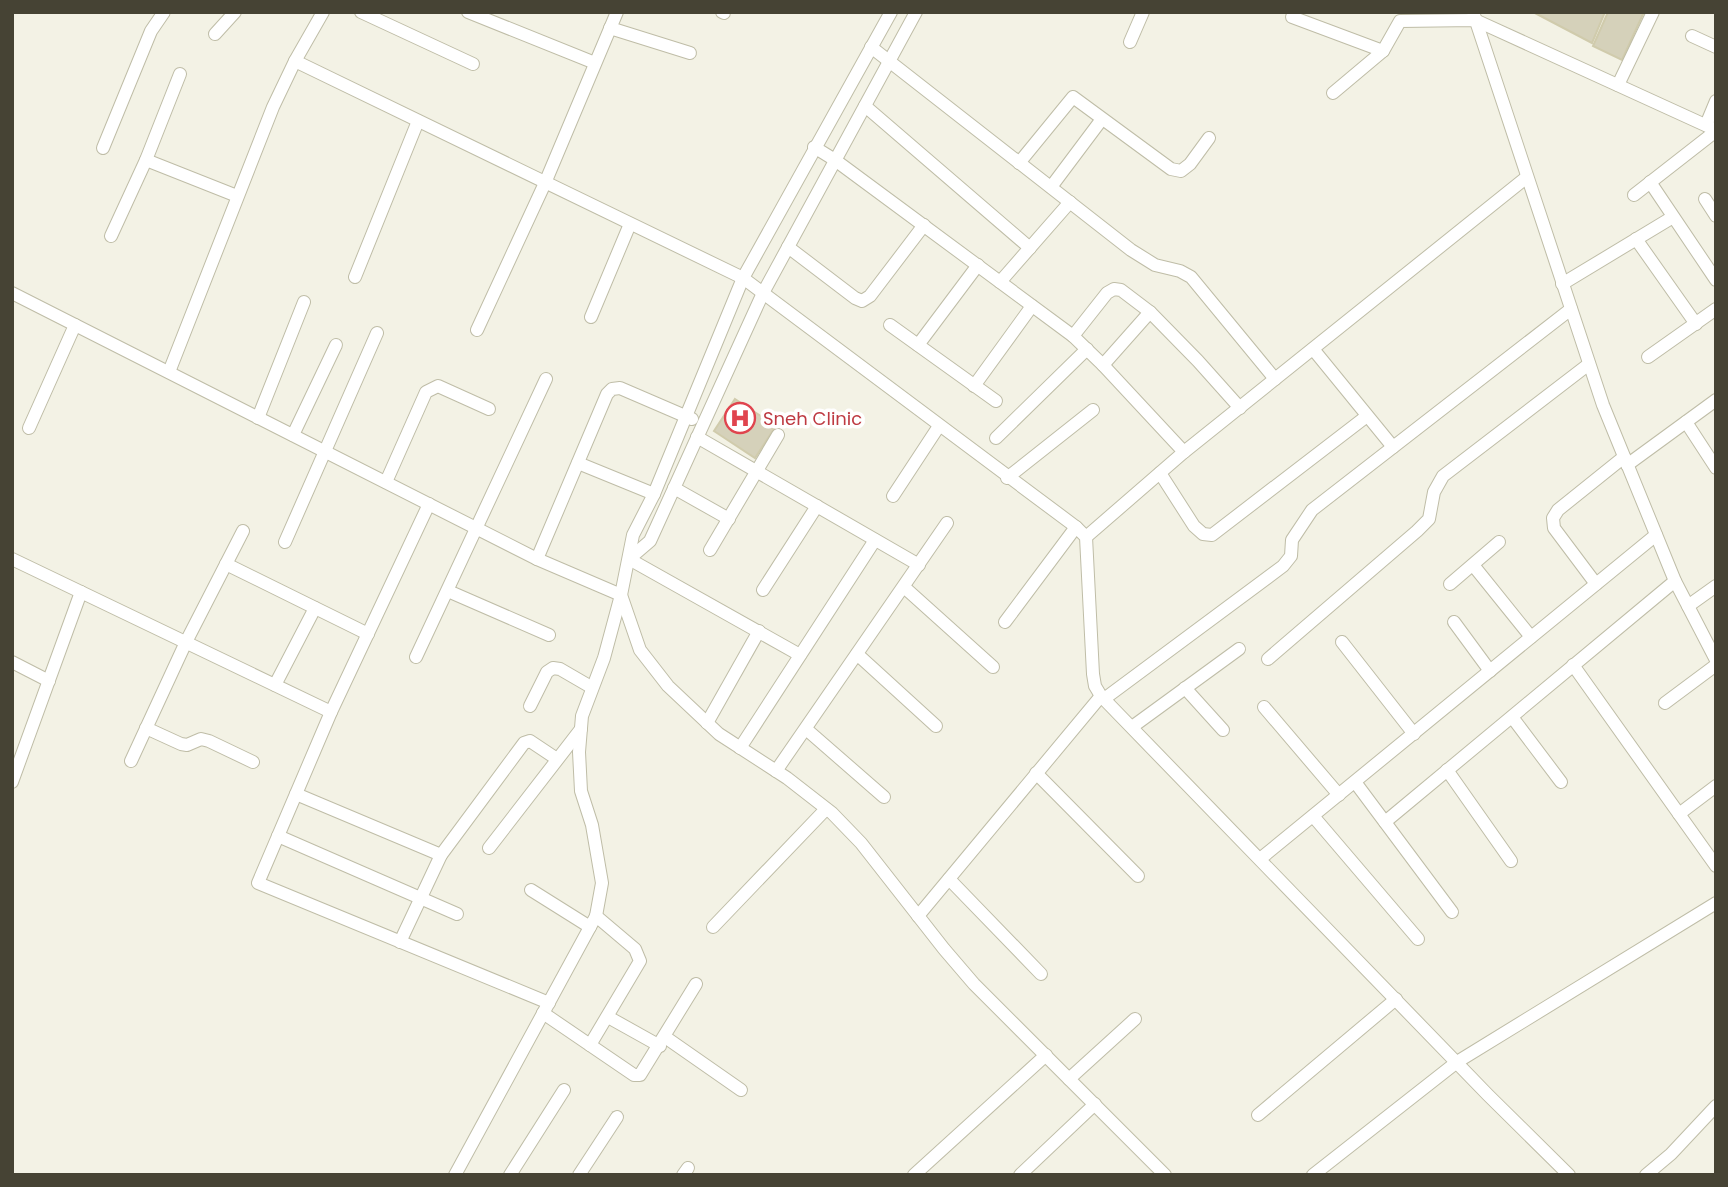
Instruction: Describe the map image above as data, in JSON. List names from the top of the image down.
{
  "places": {
    "hospital": ["Sneh Clinic"]
  }
}
